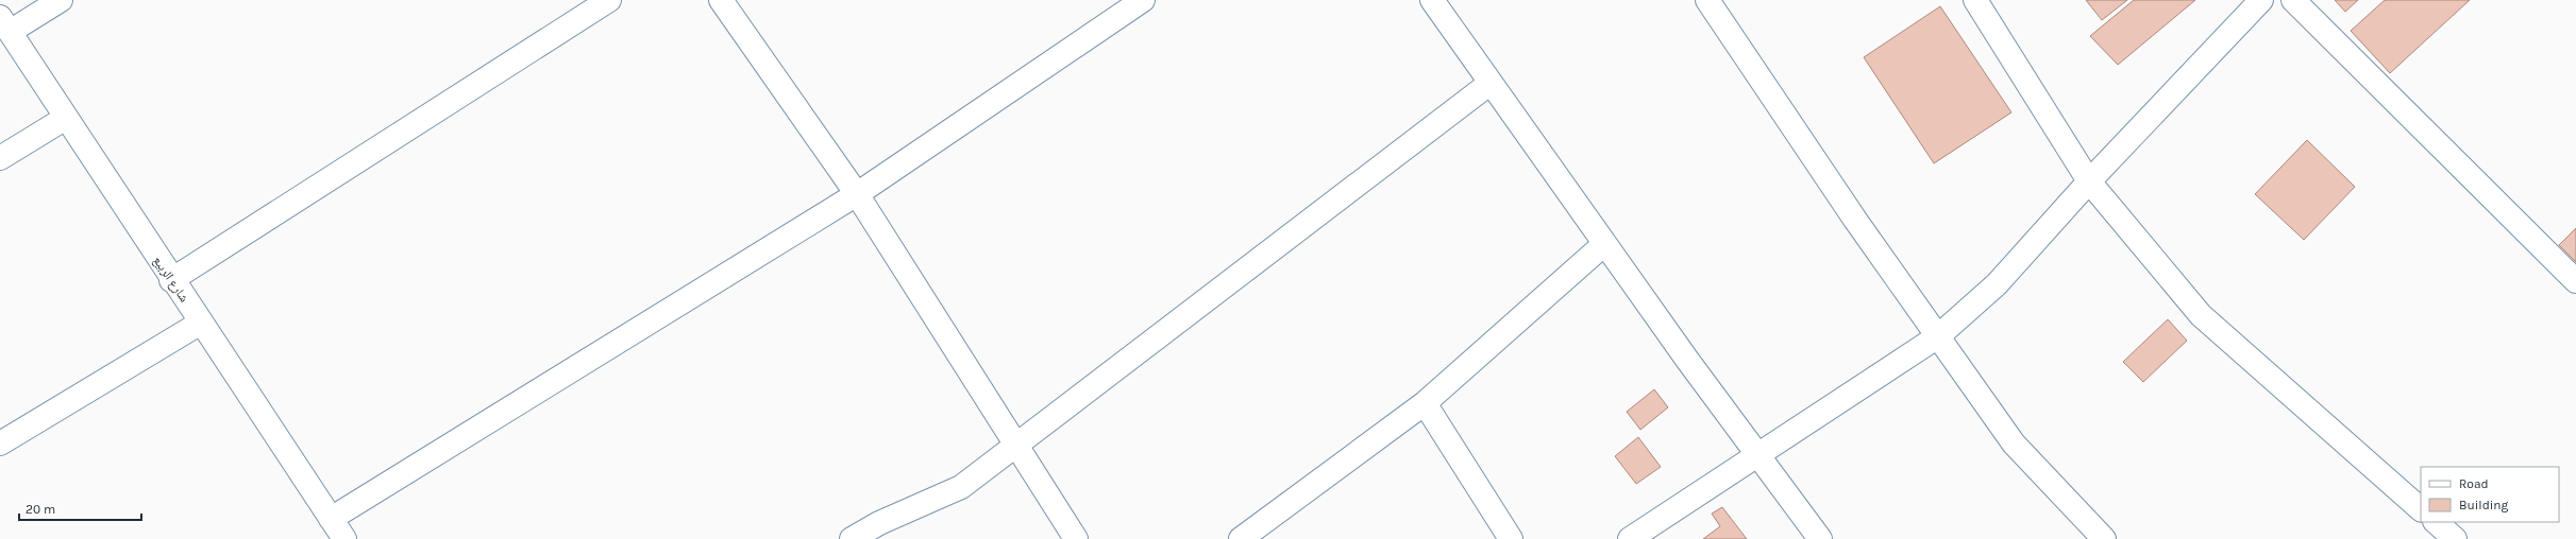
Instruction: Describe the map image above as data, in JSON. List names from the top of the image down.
{
  "streets": {
    "street": ["شارع الربيع"]
  },
  "legend": ["Road", "Building"],
  "scale_bar": "20 m"
}
